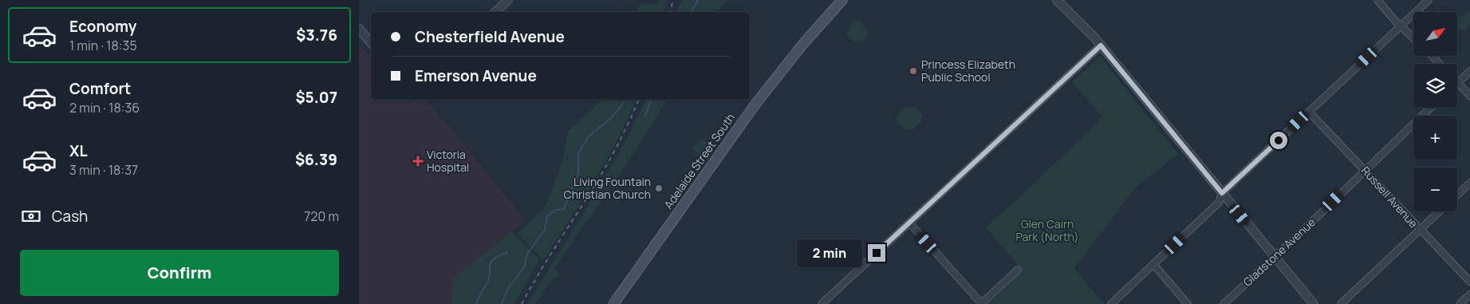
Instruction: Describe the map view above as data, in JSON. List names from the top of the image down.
{
  "streets": {
    "main road": ["Adelaide Street South"],
    "street": ["Russell Avenue", "Gladstone Avenue"]
  },
  "crossings": [
    ["Russell Avenue", "Gladstone Avenue"]
  ],
  "parks": ["Glen Cairn Park (North)"],
  "places": {
    "other": ["Princess Elizabeth Public School", "Living Fountain Christian Church"],
    "health": ["Victoria Hospital"]
  },
  "north": "top right",
  "page": {
    "list": [
      {
        "name": "Economy",
        "note": "1 min · 18:35",
        "value": "$3.76"
      },
      {
        "name": "Comfort",
        "note": "2 min · 18:36",
        "value": "$5.07"
      },
      {
        "name": "XL",
        "note": "3 min · 18:37",
        "value": "$6.39"
      }
    ],
    "map_buttons": ["+", "−"],
    "banner": ["Chesterfield Avenue", "Emerson Avenue"],
    "pay": ["Cash", "720 m"],
    "bubble": "2 min",
    "buttons": "Confirm"
  }
}
